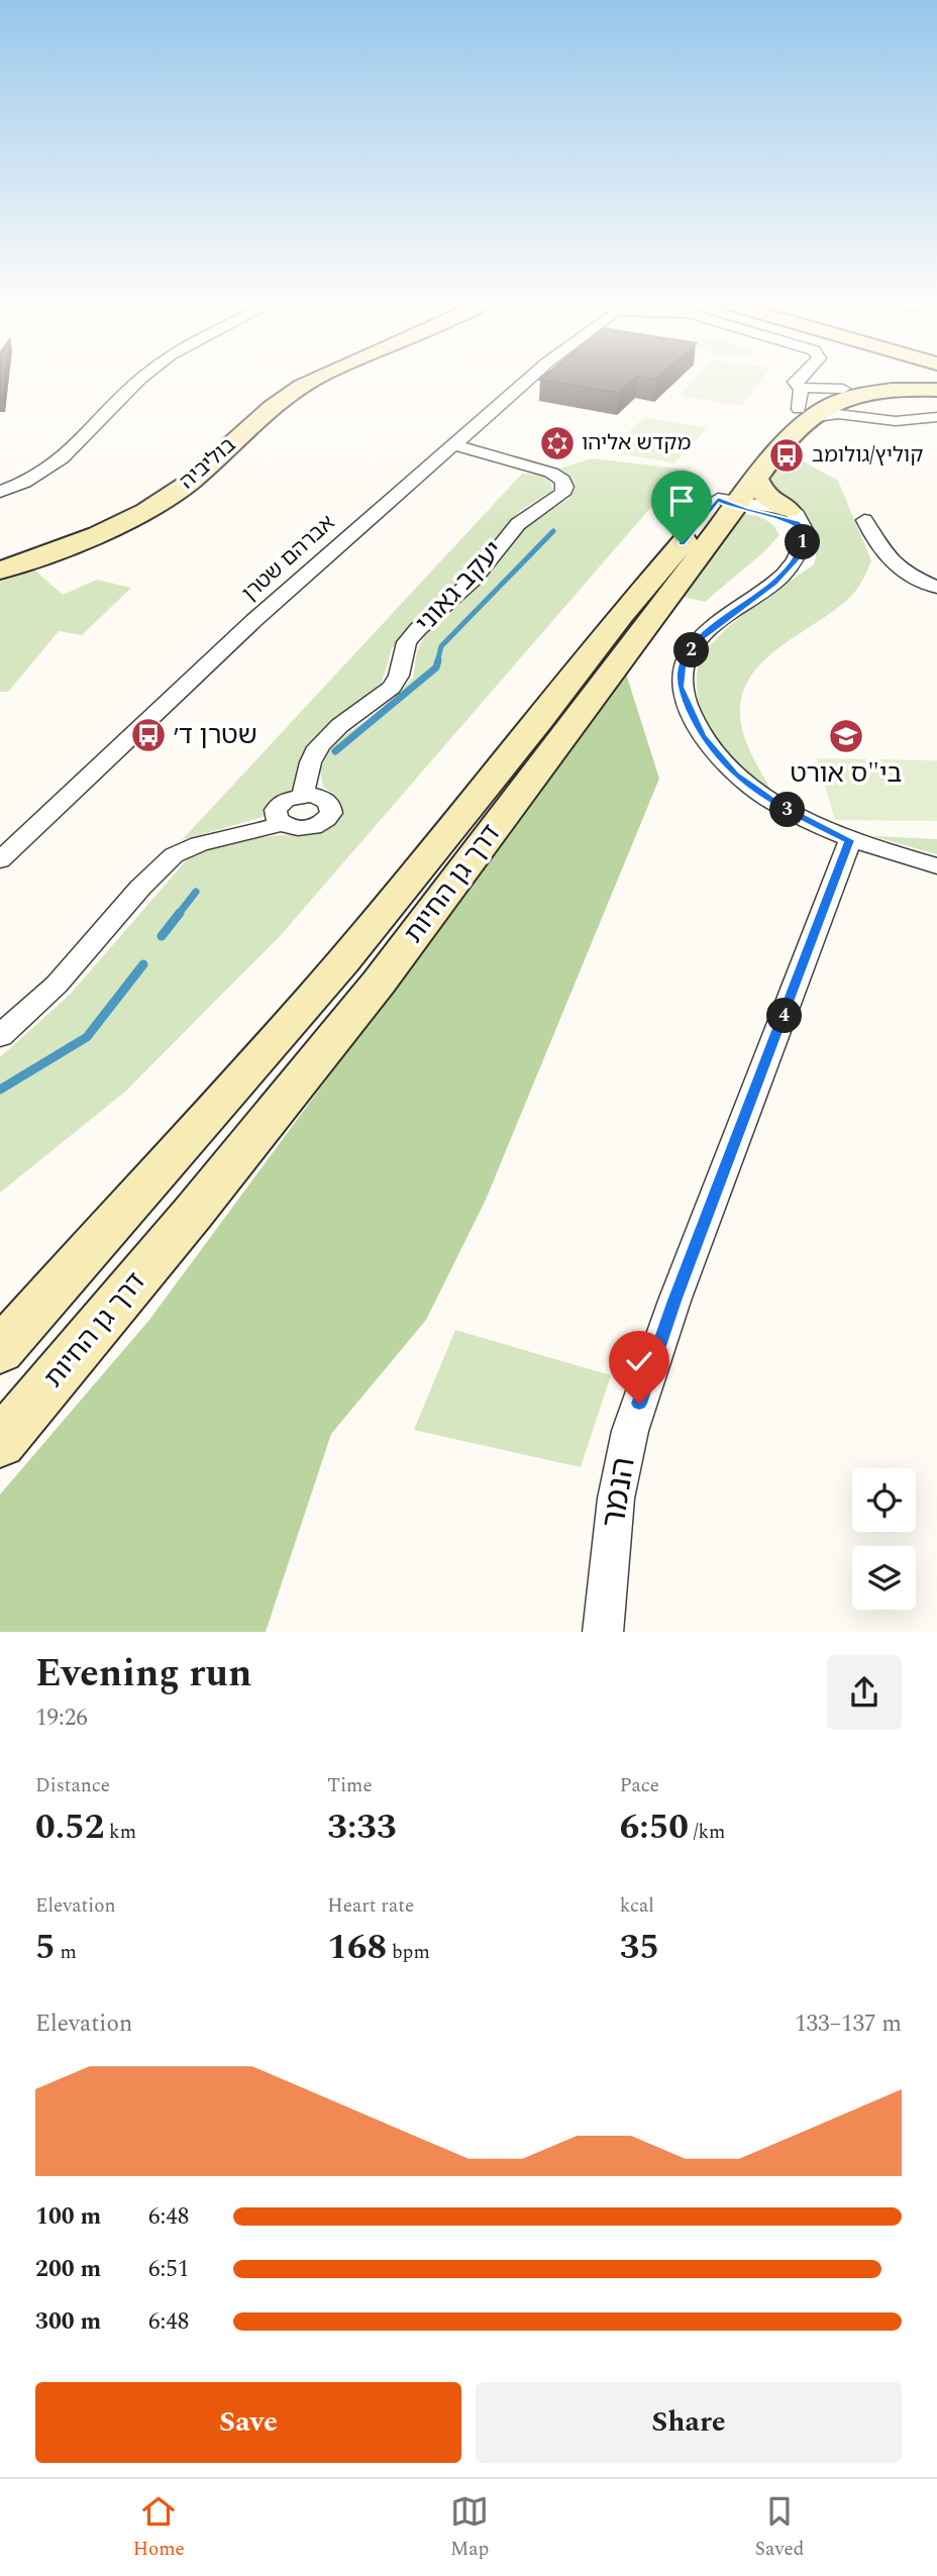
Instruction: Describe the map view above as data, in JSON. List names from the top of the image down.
{
  "streets": {
    "main road": ["בוליביה", "דרך גן החיות"],
    "street": ["אברהם שטרן", "יעקב גאוני", "הנמר"]
  },
  "crossings": [
    ["אברהם שטרן", "יעקב גאוני"]
  ],
  "places": {
    "synagogue": ["מקדש אליהו"],
    "bus stop": ["קוליץ/גולומב", "שטרן ד׳"],
    "school or university": ["בי\"ס אורט"]
  },
  "page": {
    "pins": [
      "1",
      "2",
      "3",
      "4"
    ],
    "heading": ["Evening run", "19:26"],
    "stats": [
      ["Distance", "0.52 km"],
      ["Time", "3:33"],
      ["Pace", "6:50 /km"],
      ["Elevation", "5 m"],
      ["Heart rate", "168 bpm"],
      ["kcal", "35"]
    ],
    "chart": ["Elevation", "133–137 m"],
    "list": [
      {
        "name": "100 m",
        "note": "6:48"
      },
      {
        "name": "200 m",
        "note": "6:51"
      },
      {
        "name": "300 m",
        "note": "6:48"
      }
    ],
    "buttons": ["Save", "Share"],
    "tabs": ["Home", "Map", "Saved"]
  }
}
